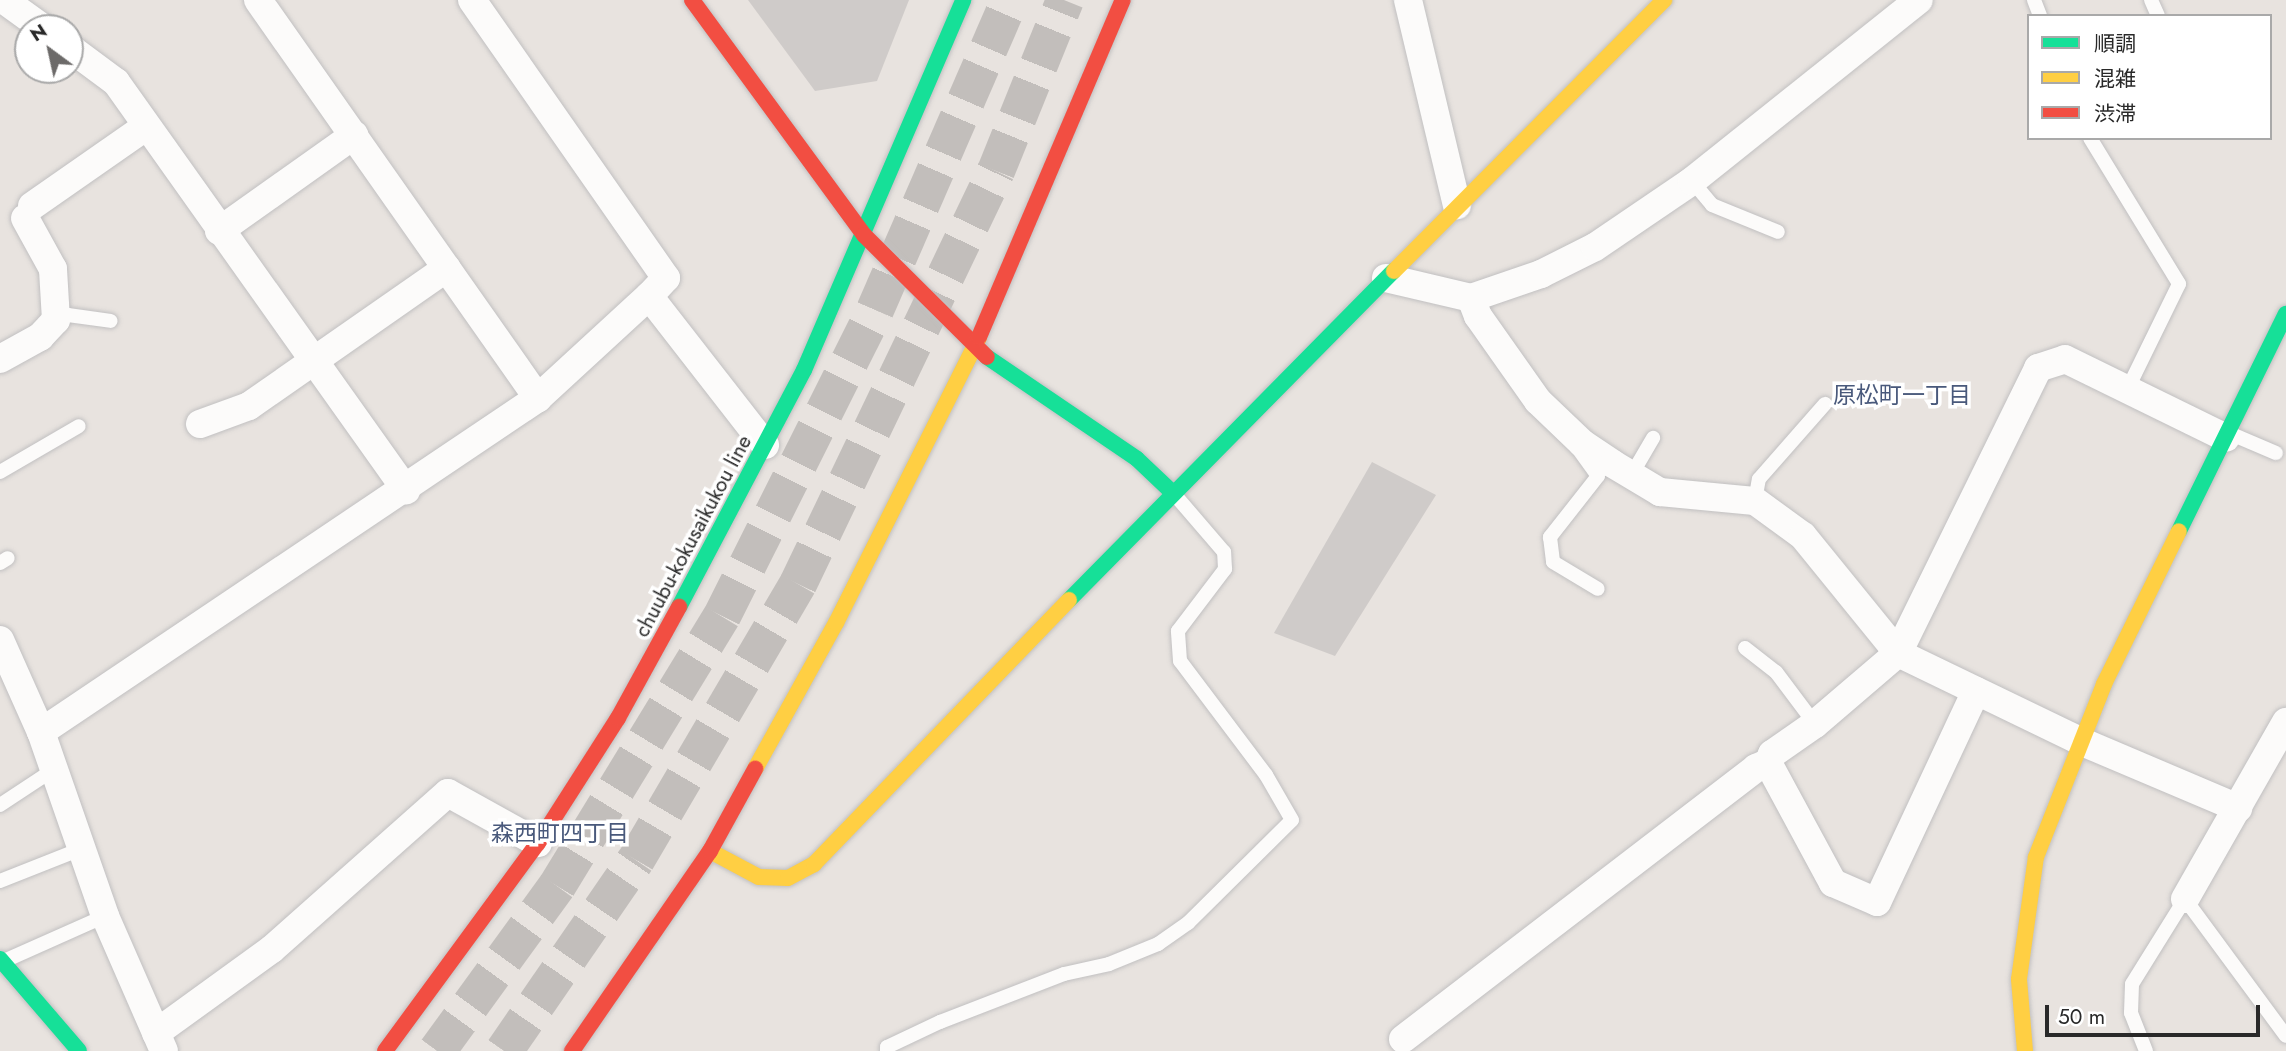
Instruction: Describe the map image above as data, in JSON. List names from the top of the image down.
{
  "streets": {
    "main road": ["chuubu-kokusaikukou line"]
  },
  "districts": ["原松町一丁目", "森西町四丁目"],
  "legend": ["順調", "混雑", "渋滞"],
  "scale_bar": "50 m",
  "north": "top left"
}
